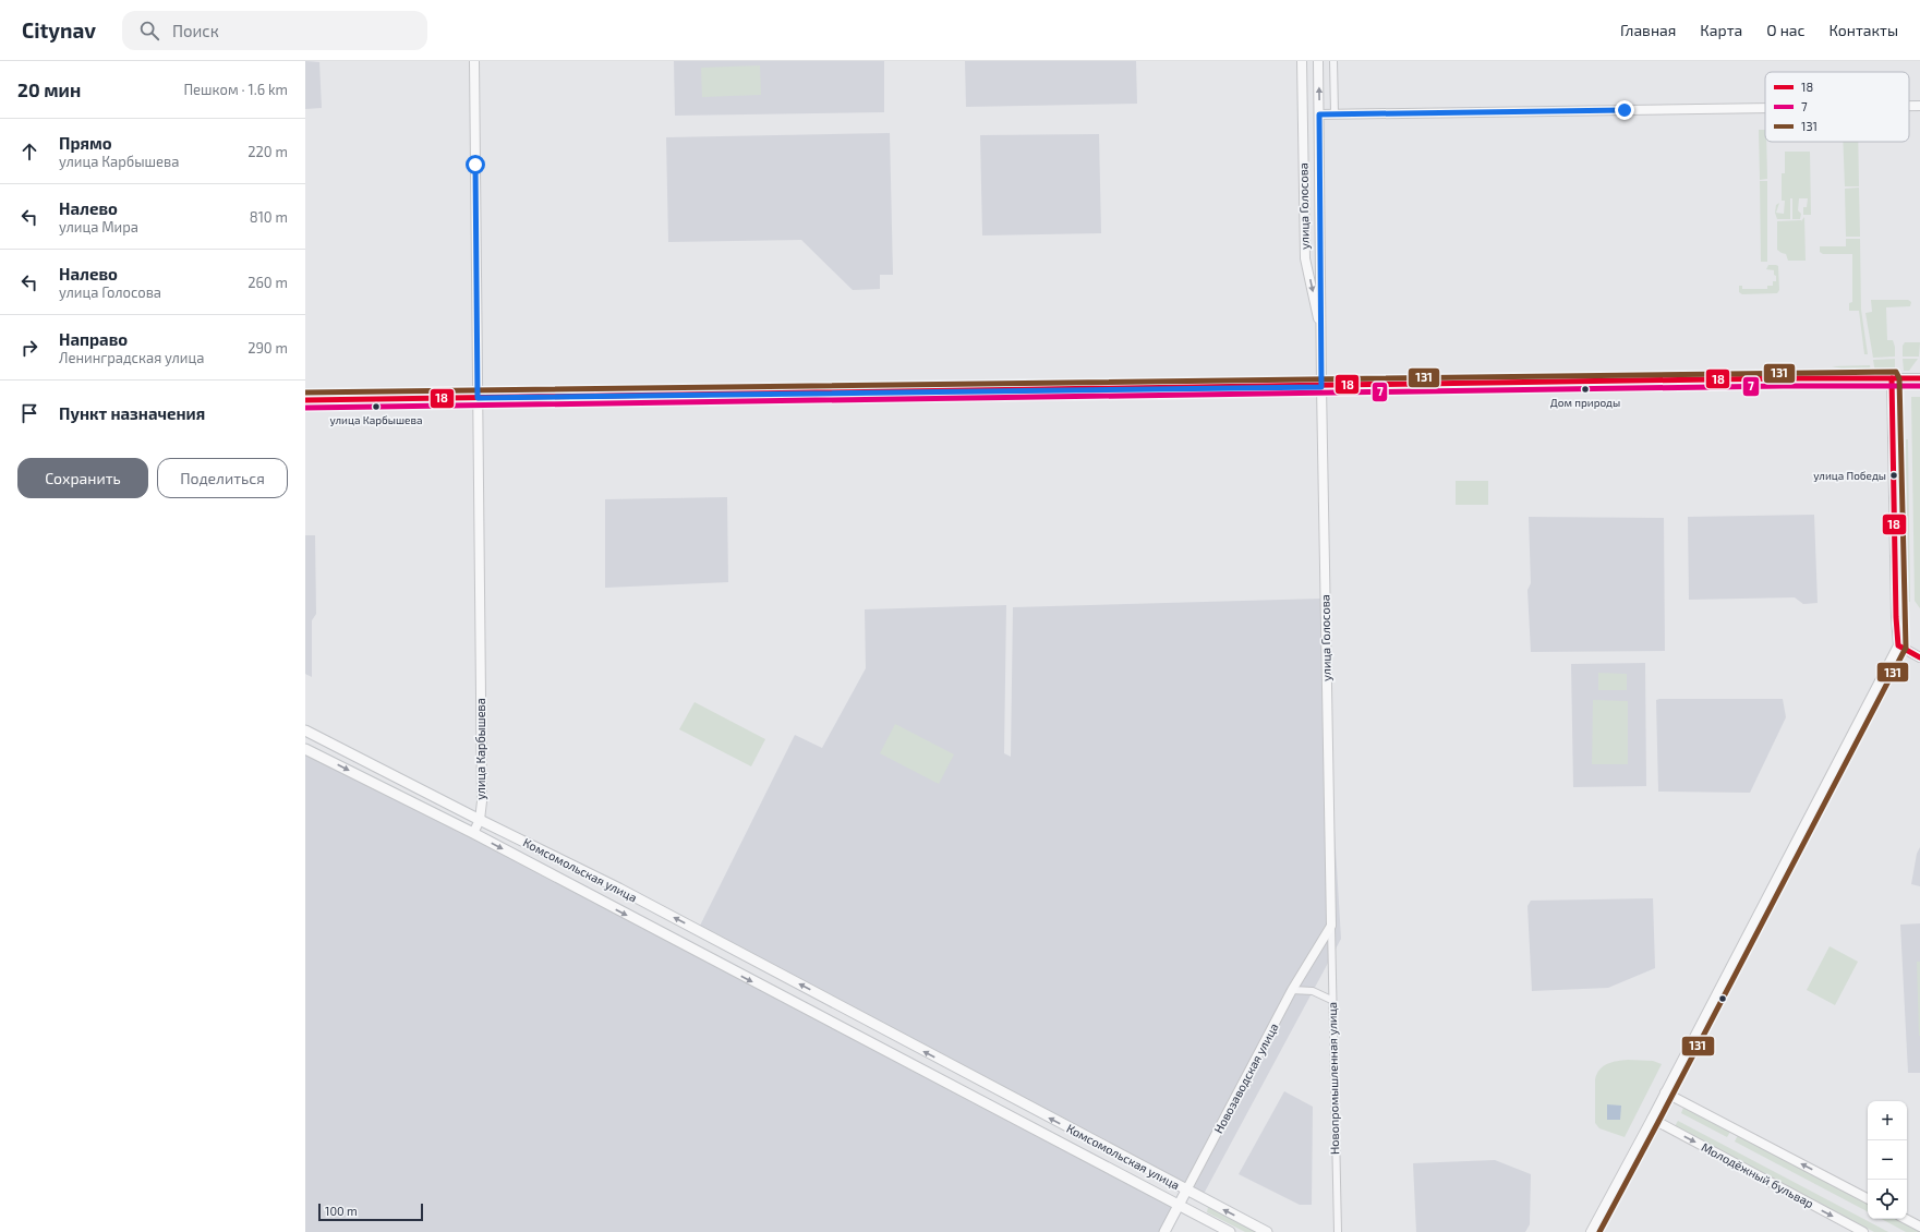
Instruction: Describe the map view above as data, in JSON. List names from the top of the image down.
{
  "streets": {
    "main road": [
      "улица Голосова",
      "улица Карбышева",
      "Комсомольская улица",
      "Новозаводская улица",
      "Молодёжный бульвар"
    ],
    "street": ["Новопромышленная улица"]
  },
  "crossings": [
    ["улица Голосова", "Новозаводская улица"],
    ["улица Голосова", "Новопромышленная улица"],
    ["улица Карбышева", "Комсомольская улица"],
    ["Комсомольская улица", "Новозаводская улица"],
    ["Новозаводская улица", "Новопромышленная улица"]
  ],
  "places": ["Дом природы", "улица Карбышева", "улица Победы"],
  "lines": ["transit line 131", "transit line 18", "transit line 7"],
  "legend": ["18", "7", "131"],
  "scale_bar": "100 m",
  "page": {
    "header": "Citynav",
    "search": "Поиск",
    "nav": [
      "Главная",
      "Карта",
      "О нас",
      "Контакты"
    ],
    "heading": ["20 мин", "Пешком · 1.6 km"],
    "list": [
      ["Прямо", "улица Карбышева", "220 m"],
      ["Налево", "улица Мира", "810 m"],
      ["Налево", "улица Голосова", "260 m"],
      ["Направо", "Ленинградская улица", "290 m"],
      "Пункт назначения"
    ],
    "buttons": ["Сохранить", "Поделиться"],
    "map_buttons": ["+", "−"],
    "scale": "100 m"
  }
}
